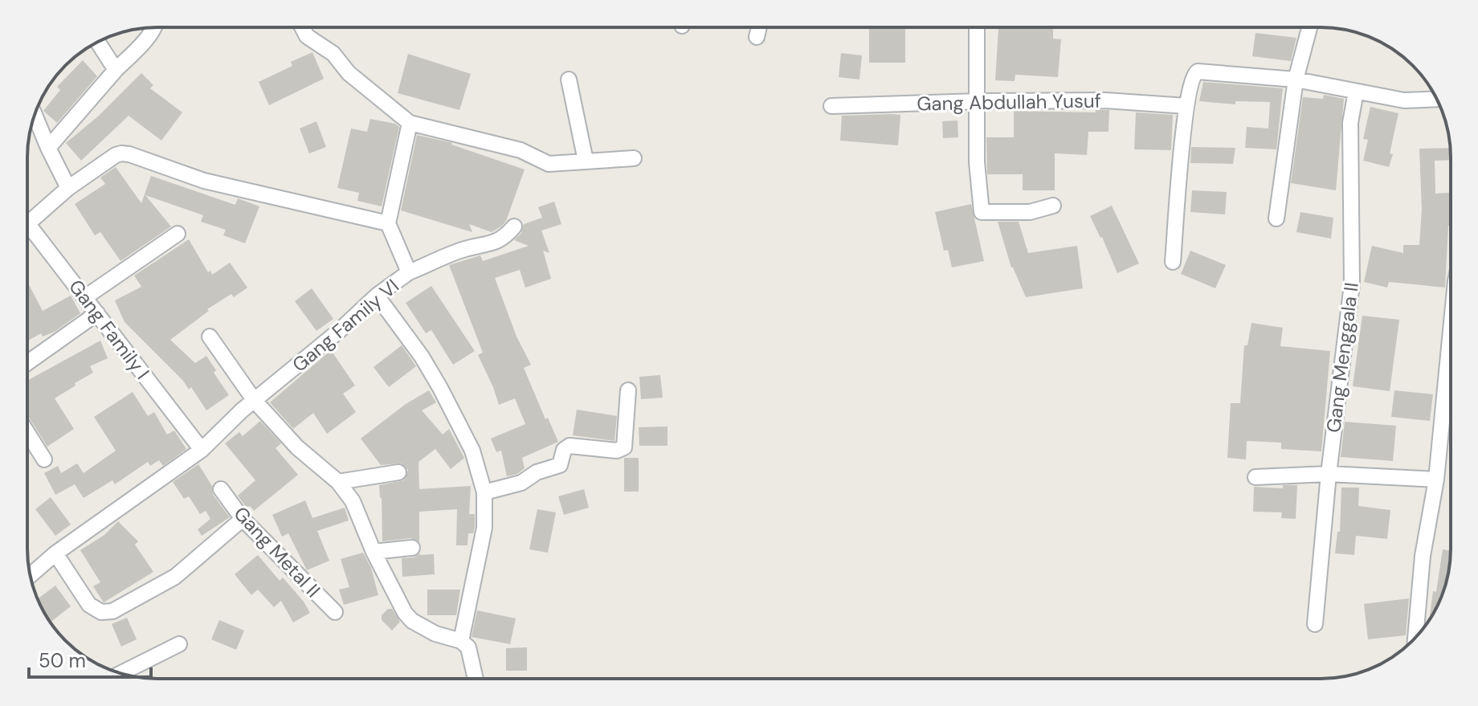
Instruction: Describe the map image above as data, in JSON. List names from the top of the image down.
{
  "streets": {
    "street": [
      "Gang Abdullah Yusuf",
      "Gang Family VI",
      "Gang Family I",
      "Gang Menggala II",
      "Gang Metal II"
    ]
  },
  "crossings": [
    ["Gang Family VI", "Gang Family I"]
  ],
  "scale_bar": "50 m"
}
